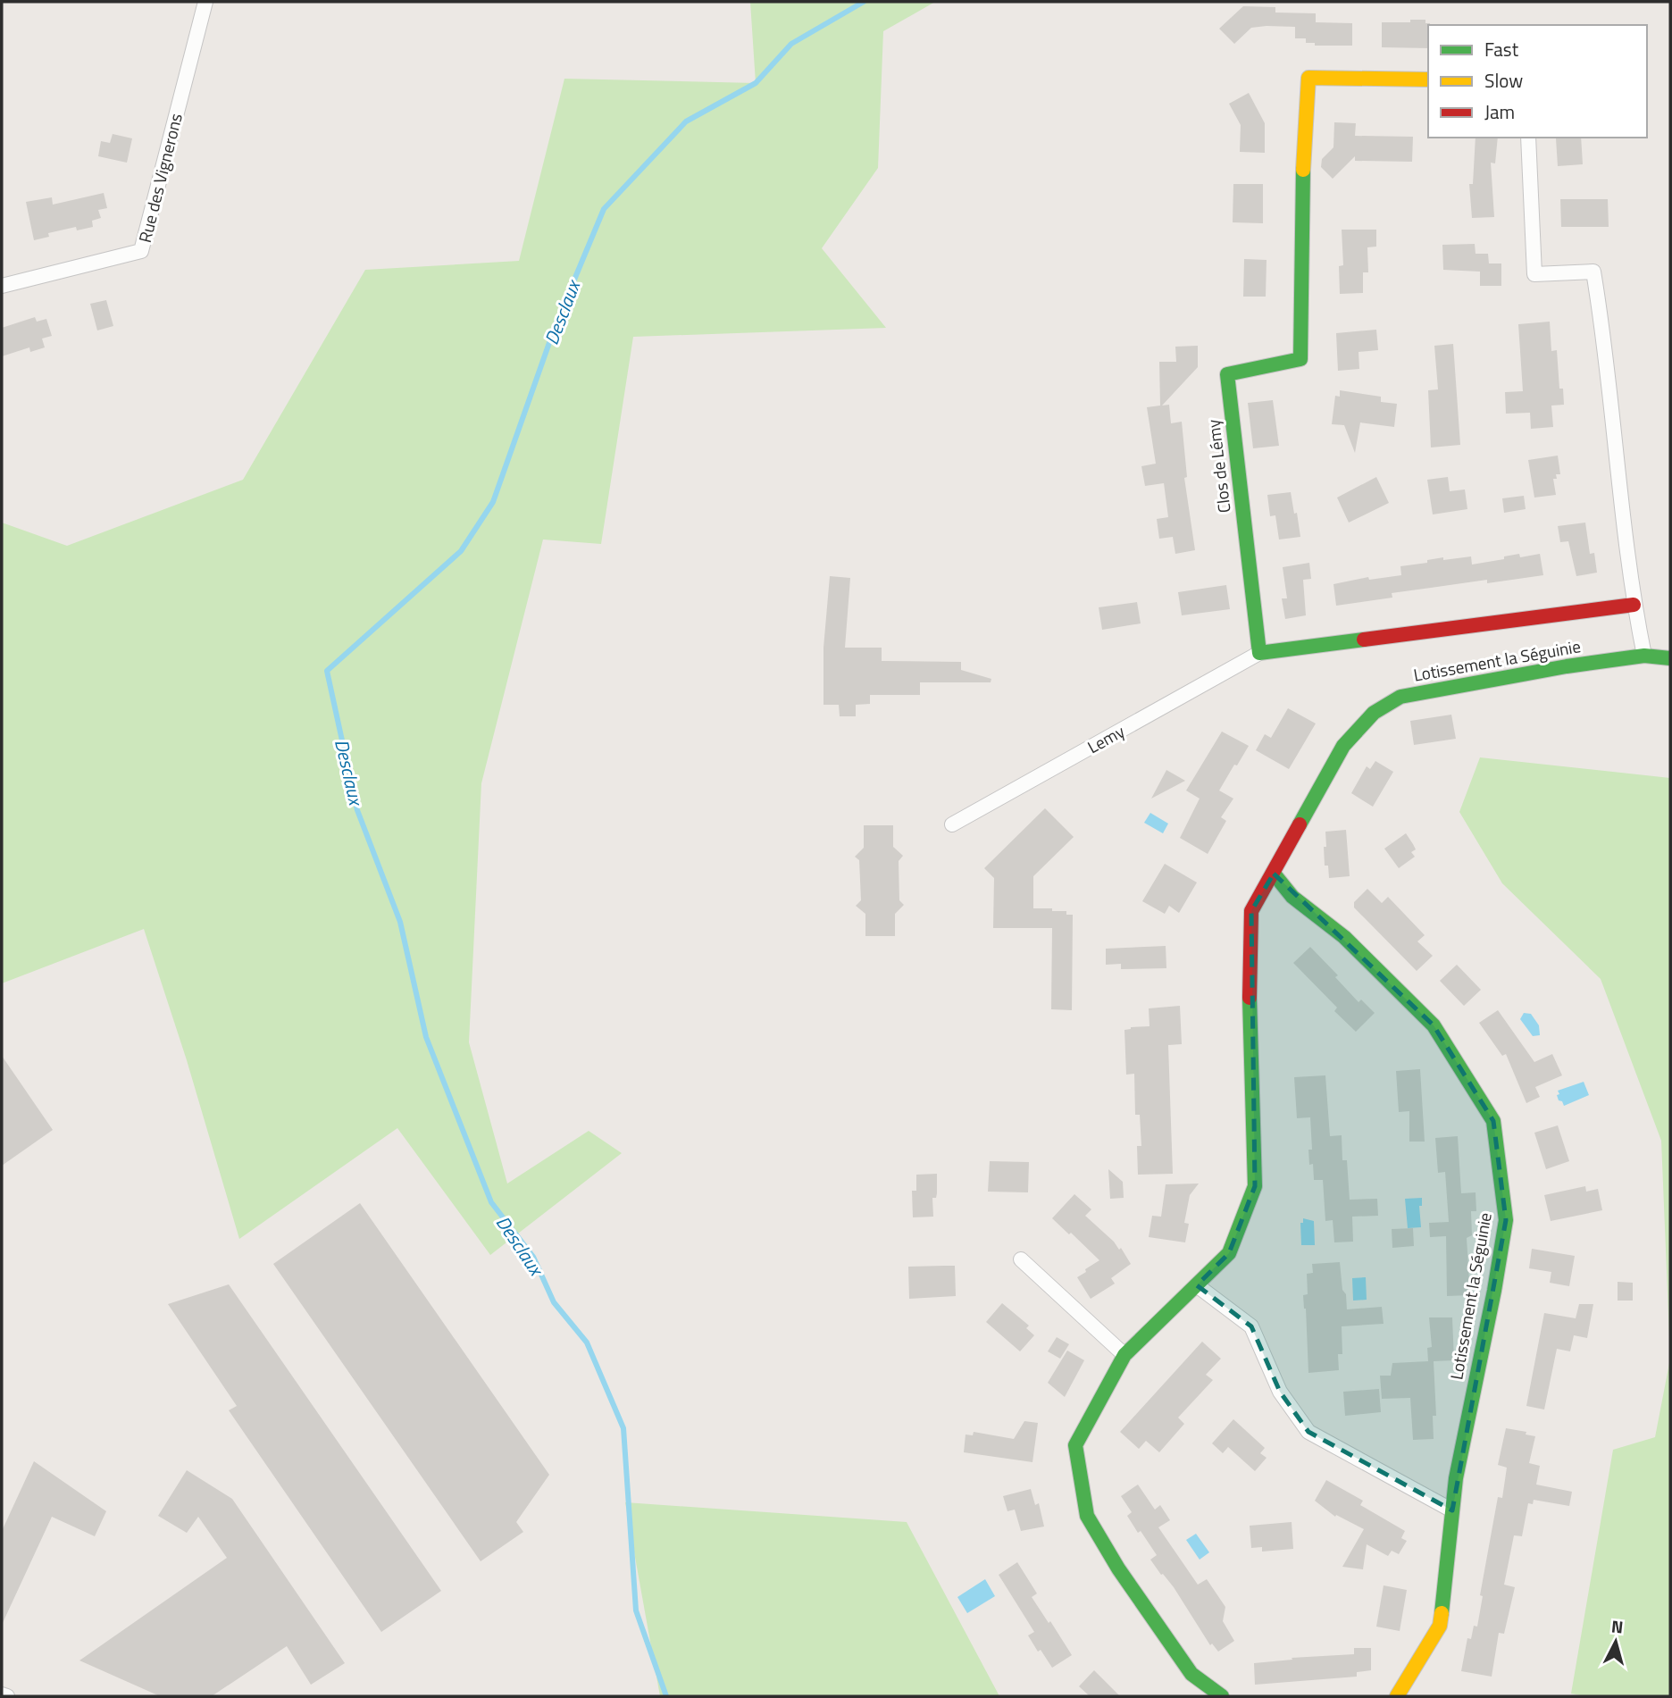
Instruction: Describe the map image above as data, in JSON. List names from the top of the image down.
{
  "streets": {
    "street": [
      "Rue des Vignerons",
      "Clos de Lémy",
      "Lotissement la Séguinie",
      "Lemy"
    ]
  },
  "crossings": [
    ["Clos de Lémy", "Lemy"]
  ],
  "water": ["Desclaux"],
  "legend": ["Fast", "Slow", "Jam"],
  "north": "top"
}
